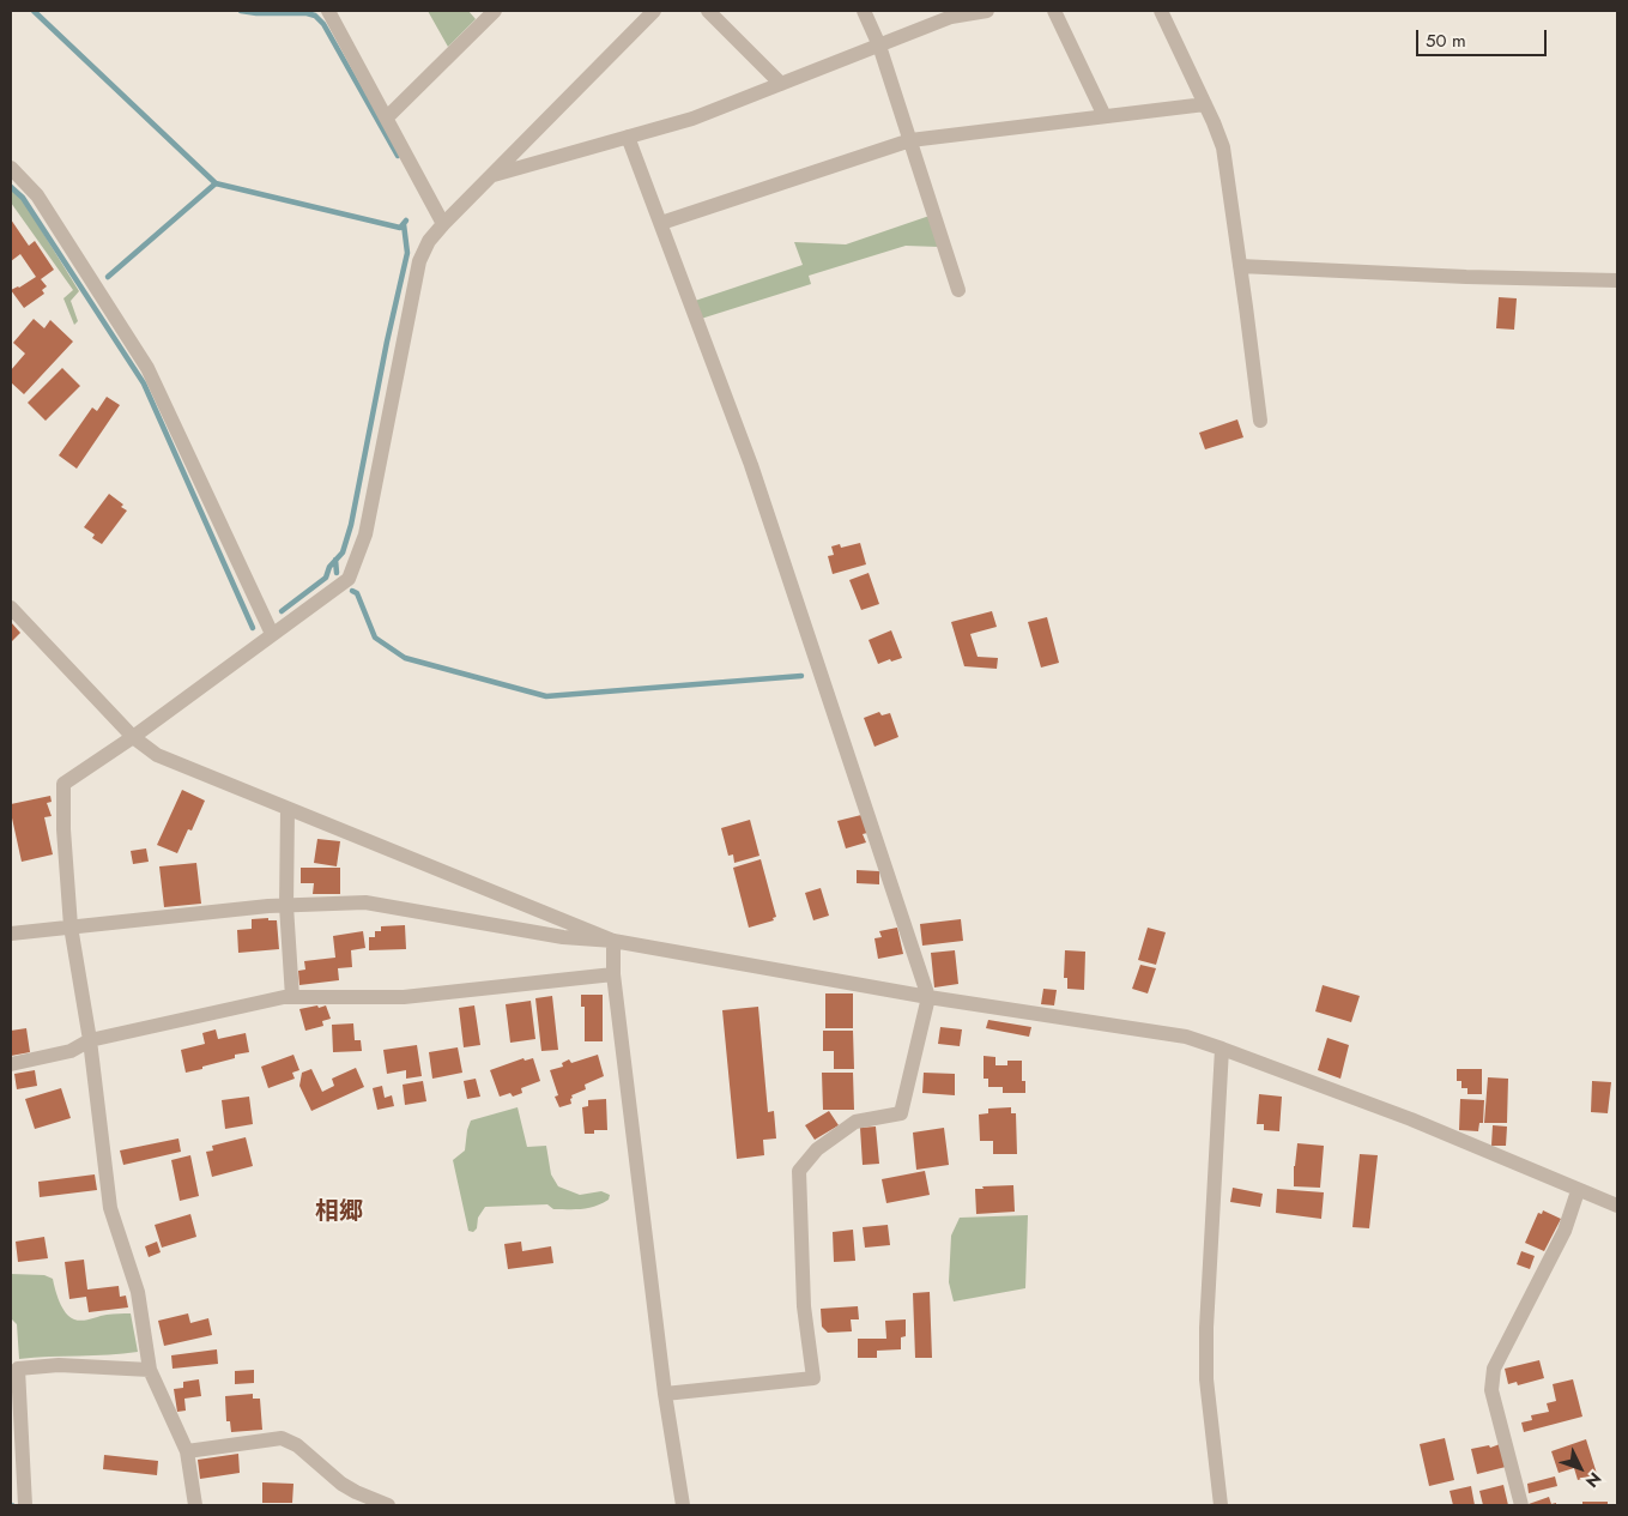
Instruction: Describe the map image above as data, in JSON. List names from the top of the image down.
{
  "districts": ["相郷"],
  "scale_bar": "50 m",
  "north": "bottom right"
}
